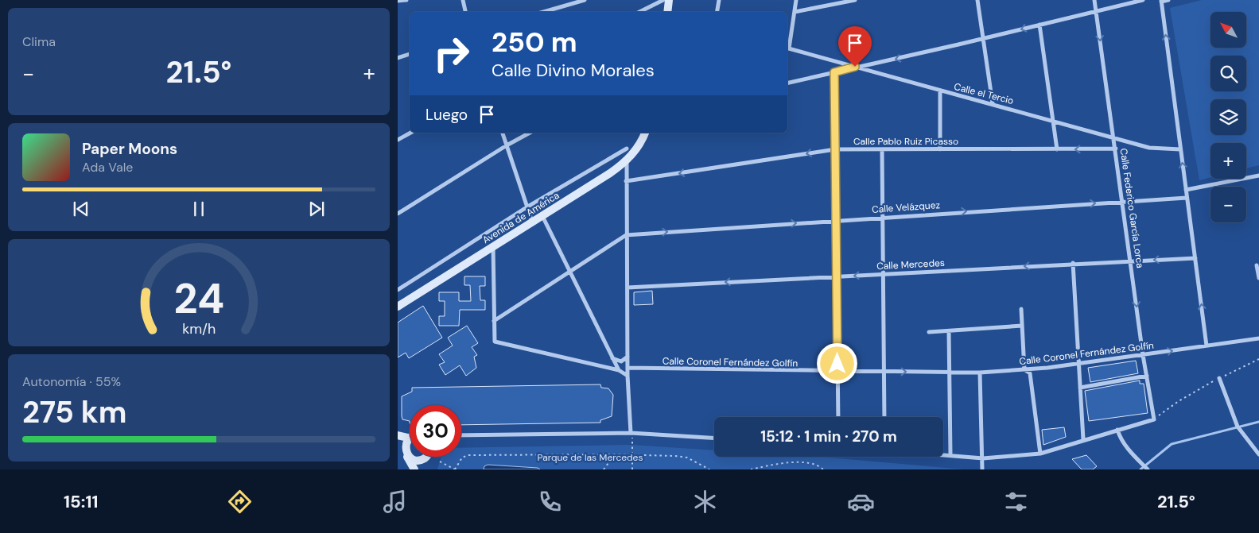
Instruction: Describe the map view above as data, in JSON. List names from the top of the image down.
{
  "streets": {
    "street": [
      "Calle el Tercio",
      "Calle Pablo Ruiz Picasso",
      "Calle Velázquez",
      "Calle Federico García Lorca",
      "Avenida de América",
      "Calle Mercedes",
      "Calle Coronel Fernández Golfín"
    ]
  },
  "crossings": [
    ["Calle el Tercio", "Calle Federico García Lorca"],
    ["Calle Pablo Ruiz Picasso", "Calle Federico García Lorca"],
    ["Calle Velázquez", "Calle Federico García Lorca"],
    ["Calle Federico García Lorca", "Calle Mercedes"],
    ["Calle Federico García Lorca", "Calle Coronel Fernández Golfín"]
  ],
  "one_way": [
    "Calle Pablo Ruiz Picasso",
    "Calle Velázquez",
    "Calle Federico García Lorca",
    "Calle Mercedes"
  ],
  "parks": ["Parque de las Mercedes"],
  "north": "top left",
  "page": {
    "tile": [
      "Clima",
      ["Autonomía · 55%", "275 km"]
    ],
    "map_buttons": ["+", "−"],
    "turn": ["250 m", "Calle Divino Morales"],
    "heat": ["−", "21.5°", "+"],
    "then": "Luego",
    "song": ["Paper Moons", "Ada Vale"],
    "limit": "30",
    "trip": "15:12 · 1 min · 270 m",
    "tabs": ["15:11", "21.5°"],
    "gauge": ["24", "km/h"]
  }
}
